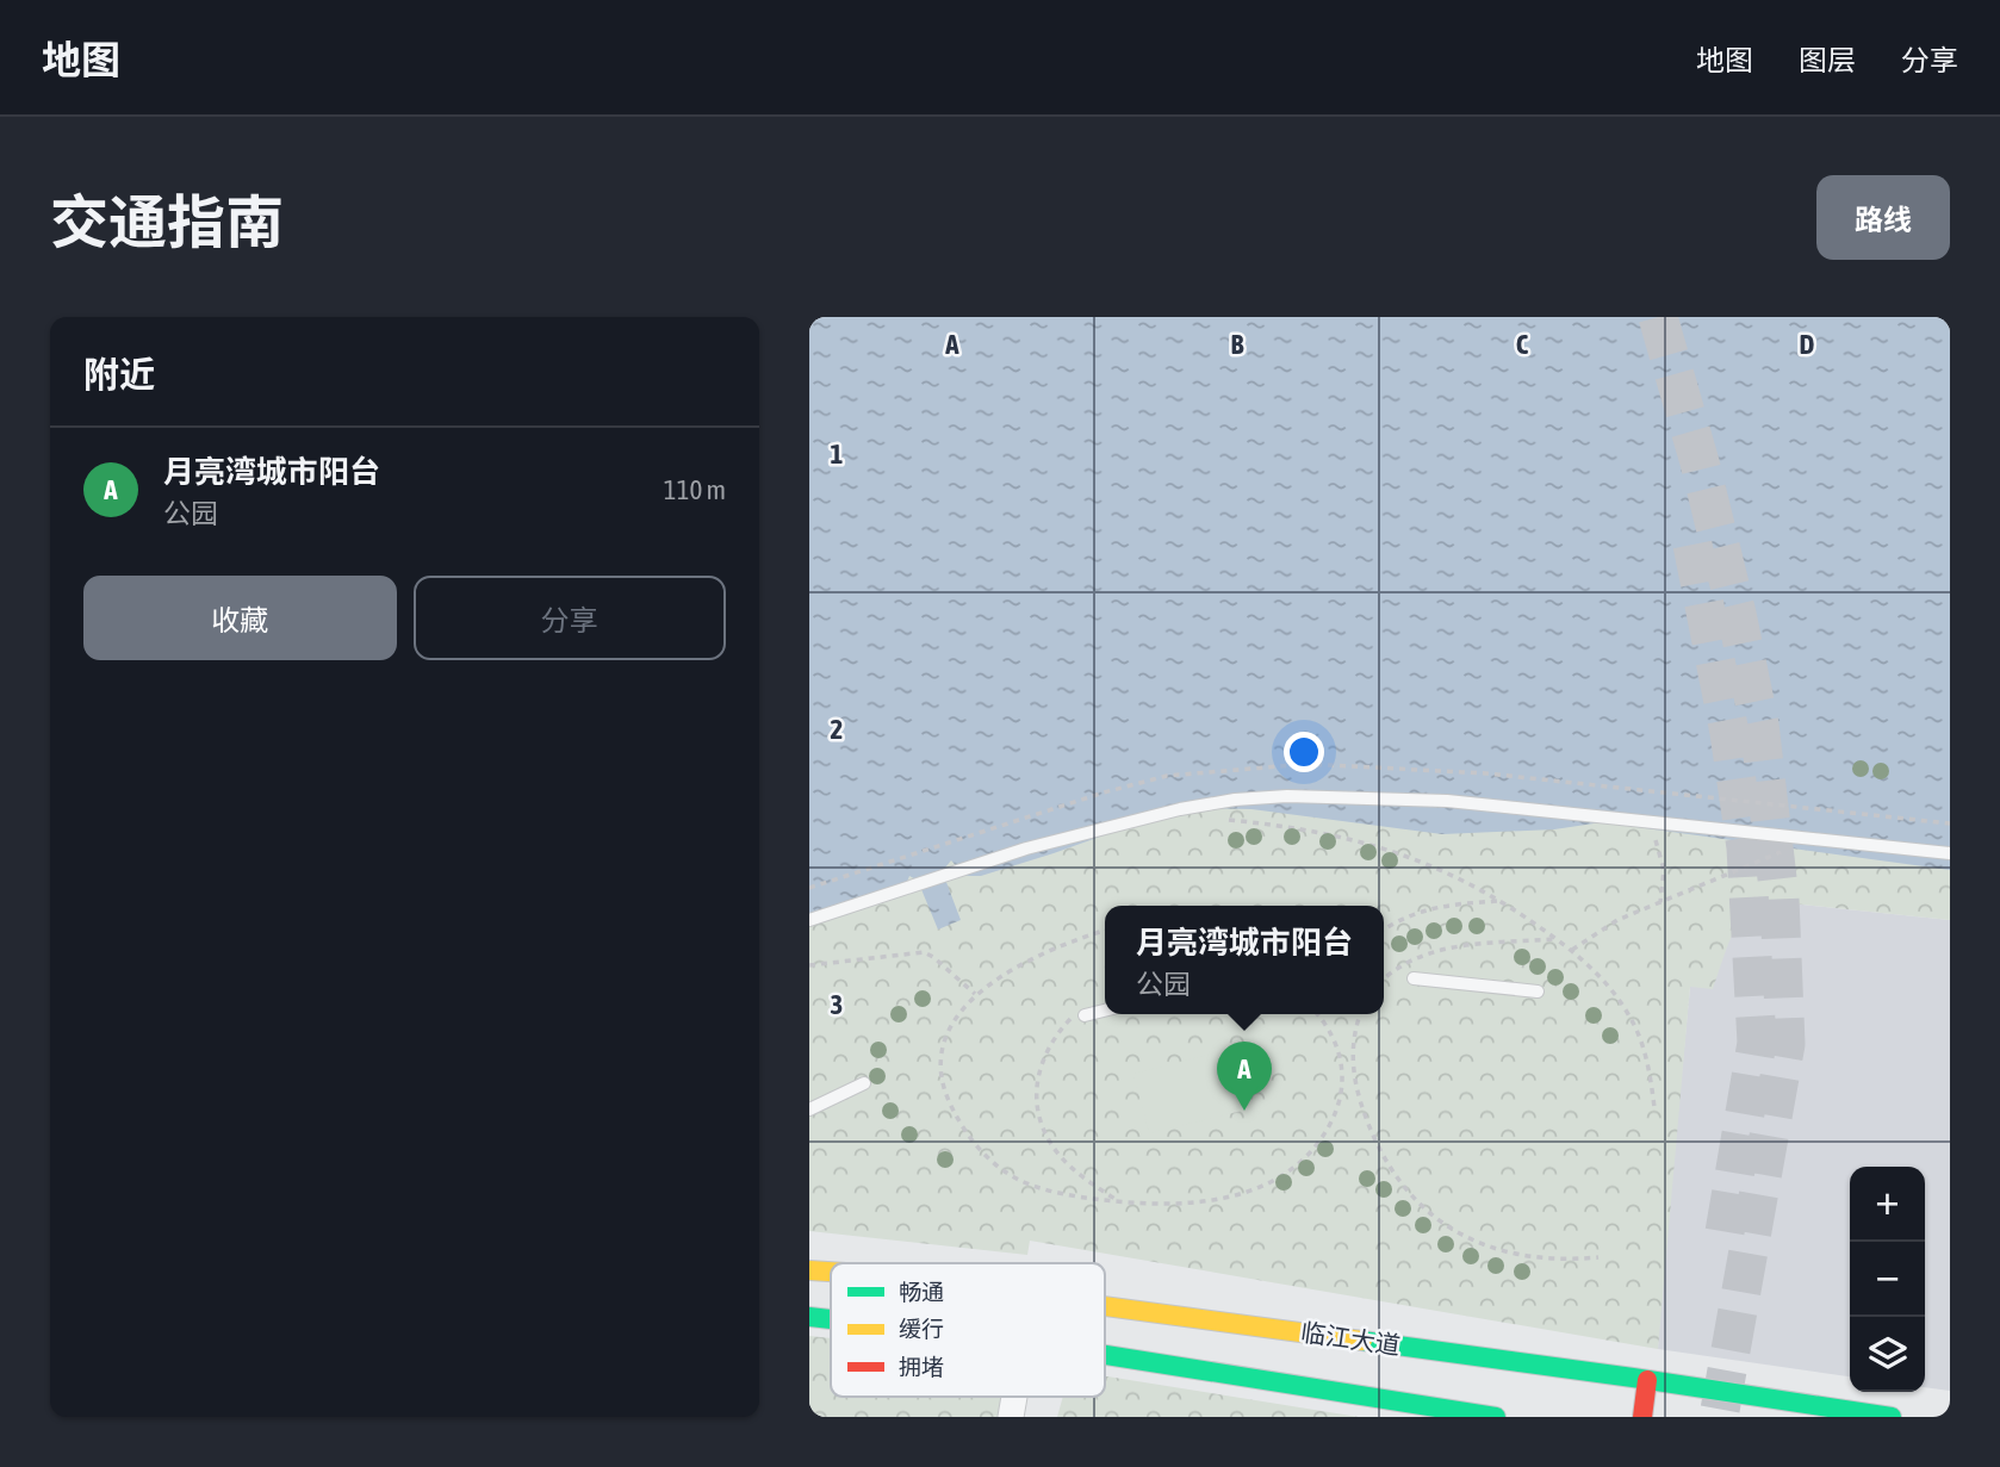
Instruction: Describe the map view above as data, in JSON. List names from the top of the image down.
{
  "streets": {
    "main road": ["临江大道"]
  },
  "legend": ["畅通", "缓行", "拥堵"],
  "page": {
    "header": "地图",
    "nav": ["地图", "图层", "分享"],
    "title": "交通指南",
    "buttons": [
      "路线",
      ["收藏", "分享"]
    ],
    "heading": "附近",
    "list": [
      {
        "mark": "A",
        "name": "月亮湾城市阳台",
        "note": "公园",
        "value": "110 m"
      }
    ],
    "popup": ["月亮湾城市阳台", "公园"],
    "pins": "A",
    "map_buttons": ["+", "−"]
  },
  "grid": {
    "columns": [
      "A",
      "B",
      "C",
      "D"
    ],
    "rows": ["1", "2", "3"]
  }
}
